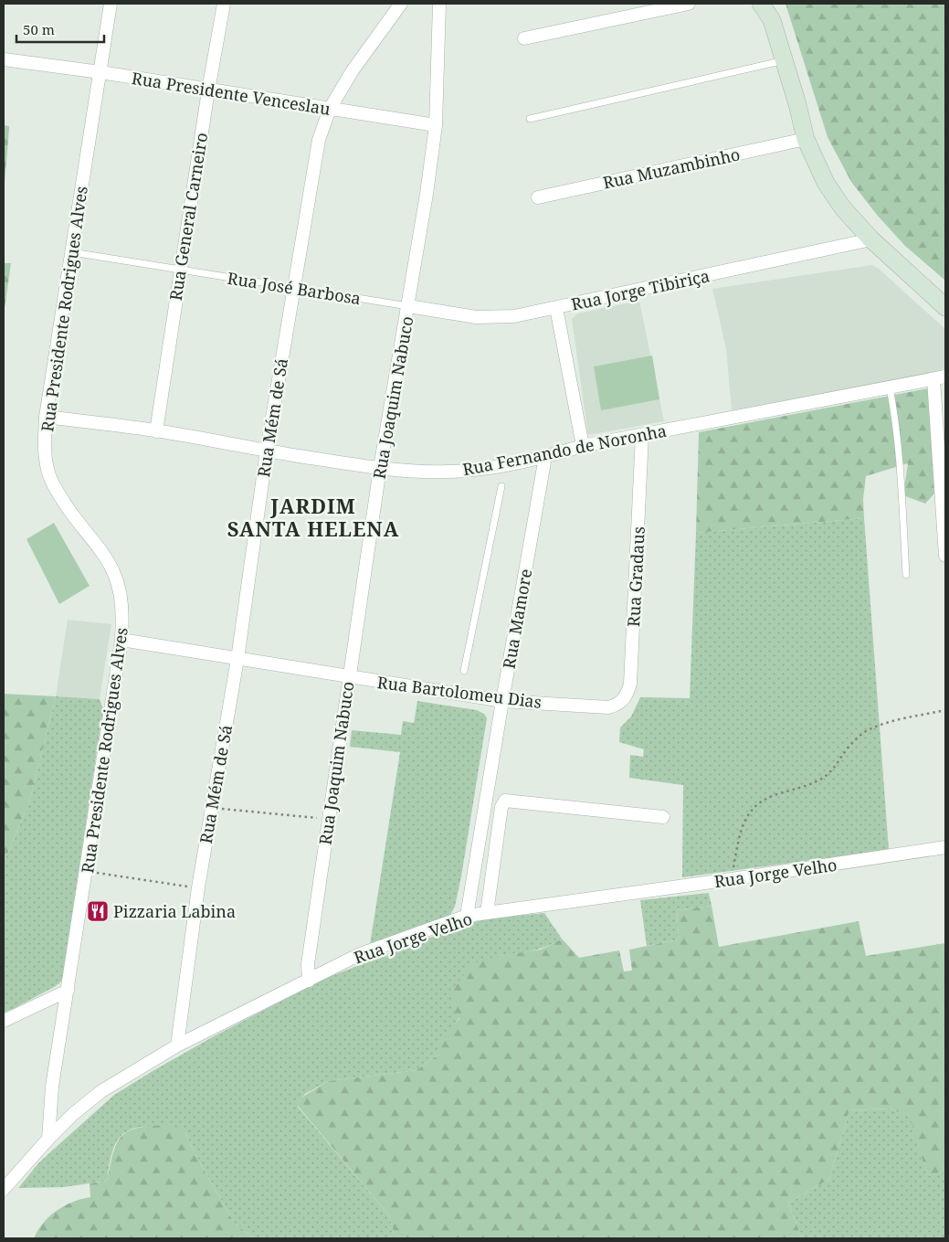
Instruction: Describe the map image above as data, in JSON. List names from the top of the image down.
{
  "streets": {
    "street": [
      "Rua Presidente Venceslau",
      "Rua Muzambinho",
      "Rua General Carneiro",
      "Rua Jorge Tibiriça",
      "Rua Presidente Rodrigues Alves",
      "Rua Joaquim Nabuco",
      "Rua Mém de Sá",
      "Rua Fernando de Noronha",
      "Rua Gradaus",
      "Rua Mamore",
      "Rua Bartolomeu Dias",
      "Rua Jorge Velho"
    ],
    "lane": ["Rua José Barbosa"]
  },
  "crossings": [
    ["Rua Presidente Venceslau", "Rua General Carneiro"],
    ["Rua Presidente Venceslau", "Rua Presidente Rodrigues Alves"],
    ["Rua Presidente Venceslau", "Rua Joaquim Nabuco"],
    ["Rua Presidente Venceslau", "Rua Mém de Sá"],
    ["Rua General Carneiro", "Rua José Barbosa"],
    ["Rua General Carneiro", "Rua Fernando de Noronha"],
    ["Rua José Barbosa", "Rua Jorge Tibiriça"],
    ["Rua José Barbosa", "Rua Presidente Rodrigues Alves"],
    ["Rua José Barbosa", "Rua Joaquim Nabuco"],
    ["Rua José Barbosa", "Rua Mém de Sá"],
    ["Rua Jorge Tibiriça", "Rua Joaquim Nabuco"],
    ["Rua Presidente Rodrigues Alves", "Rua Fernando de Noronha"],
    ["Rua Presidente Rodrigues Alves", "Rua Bartolomeu Dias"],
    ["Rua Presidente Rodrigues Alves", "Rua Jorge Velho"],
    ["Rua Joaquim Nabuco", "Rua Fernando de Noronha"],
    ["Rua Joaquim Nabuco", "Rua Bartolomeu Dias"],
    ["Rua Joaquim Nabuco", "Rua Jorge Velho"],
    ["Rua Mém de Sá", "Rua Fernando de Noronha"],
    ["Rua Mém de Sá", "Rua Bartolomeu Dias"],
    ["Rua Mém de Sá", "Rua Jorge Velho"],
    ["Rua Fernando de Noronha", "Rua Gradaus"],
    ["Rua Fernando de Noronha", "Rua Mamore"],
    ["Rua Gradaus", "Rua Bartolomeu Dias"],
    ["Rua Mamore", "Rua Bartolomeu Dias"],
    ["Rua Mamore", "Rua Jorge Velho"]
  ],
  "districts": ["JARDIM SANTA HELENA"],
  "places": {
    "restaurant": ["Pizzaria Labina"]
  },
  "scale_bar": "50 m"
}
